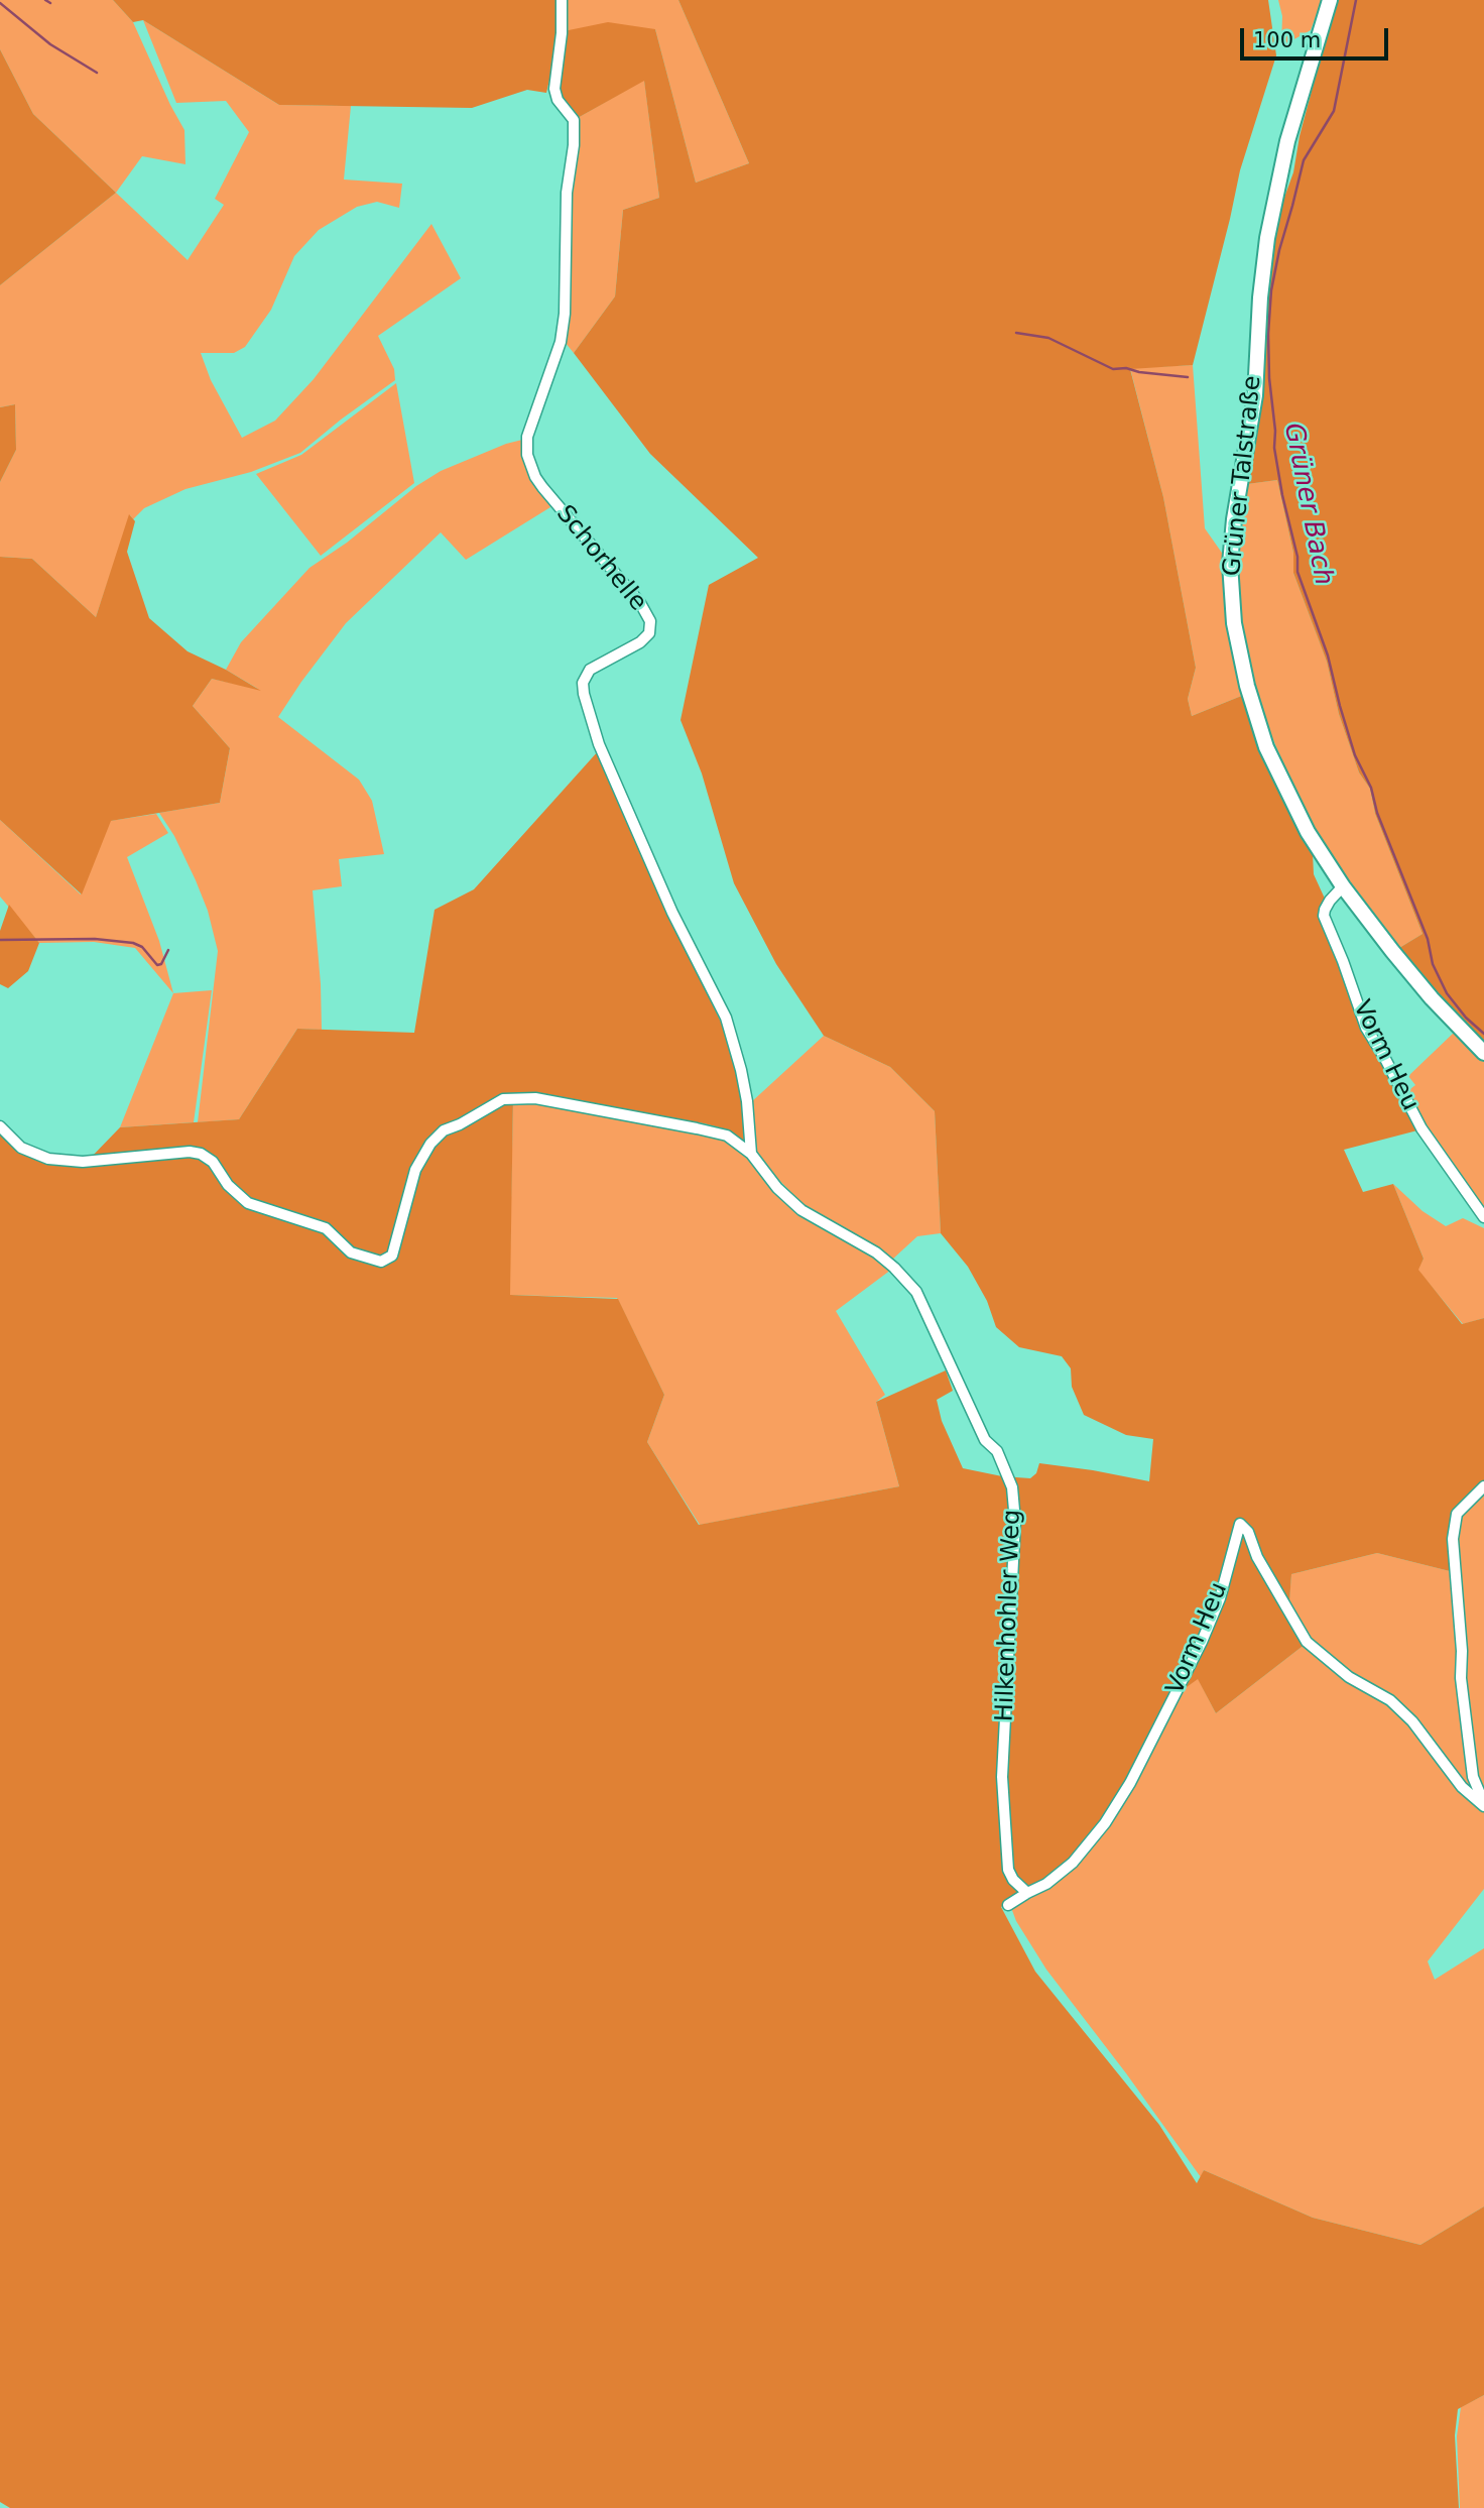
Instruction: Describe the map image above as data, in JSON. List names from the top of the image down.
{
  "streets": {
    "main road": ["Grüner Talstraße"],
    "street": ["Schorhelle", "Vorm Heu", "Hilkenhohler Weg"]
  },
  "crossings": [
    ["Grüner Talstraße", "Vorm Heu"],
    ["Schorhelle", "Hilkenhohler Weg"],
    ["Vorm Heu", "Hilkenhohler Weg"]
  ],
  "water": ["Grüner Bach"],
  "scale_bar": "100 m"
}
